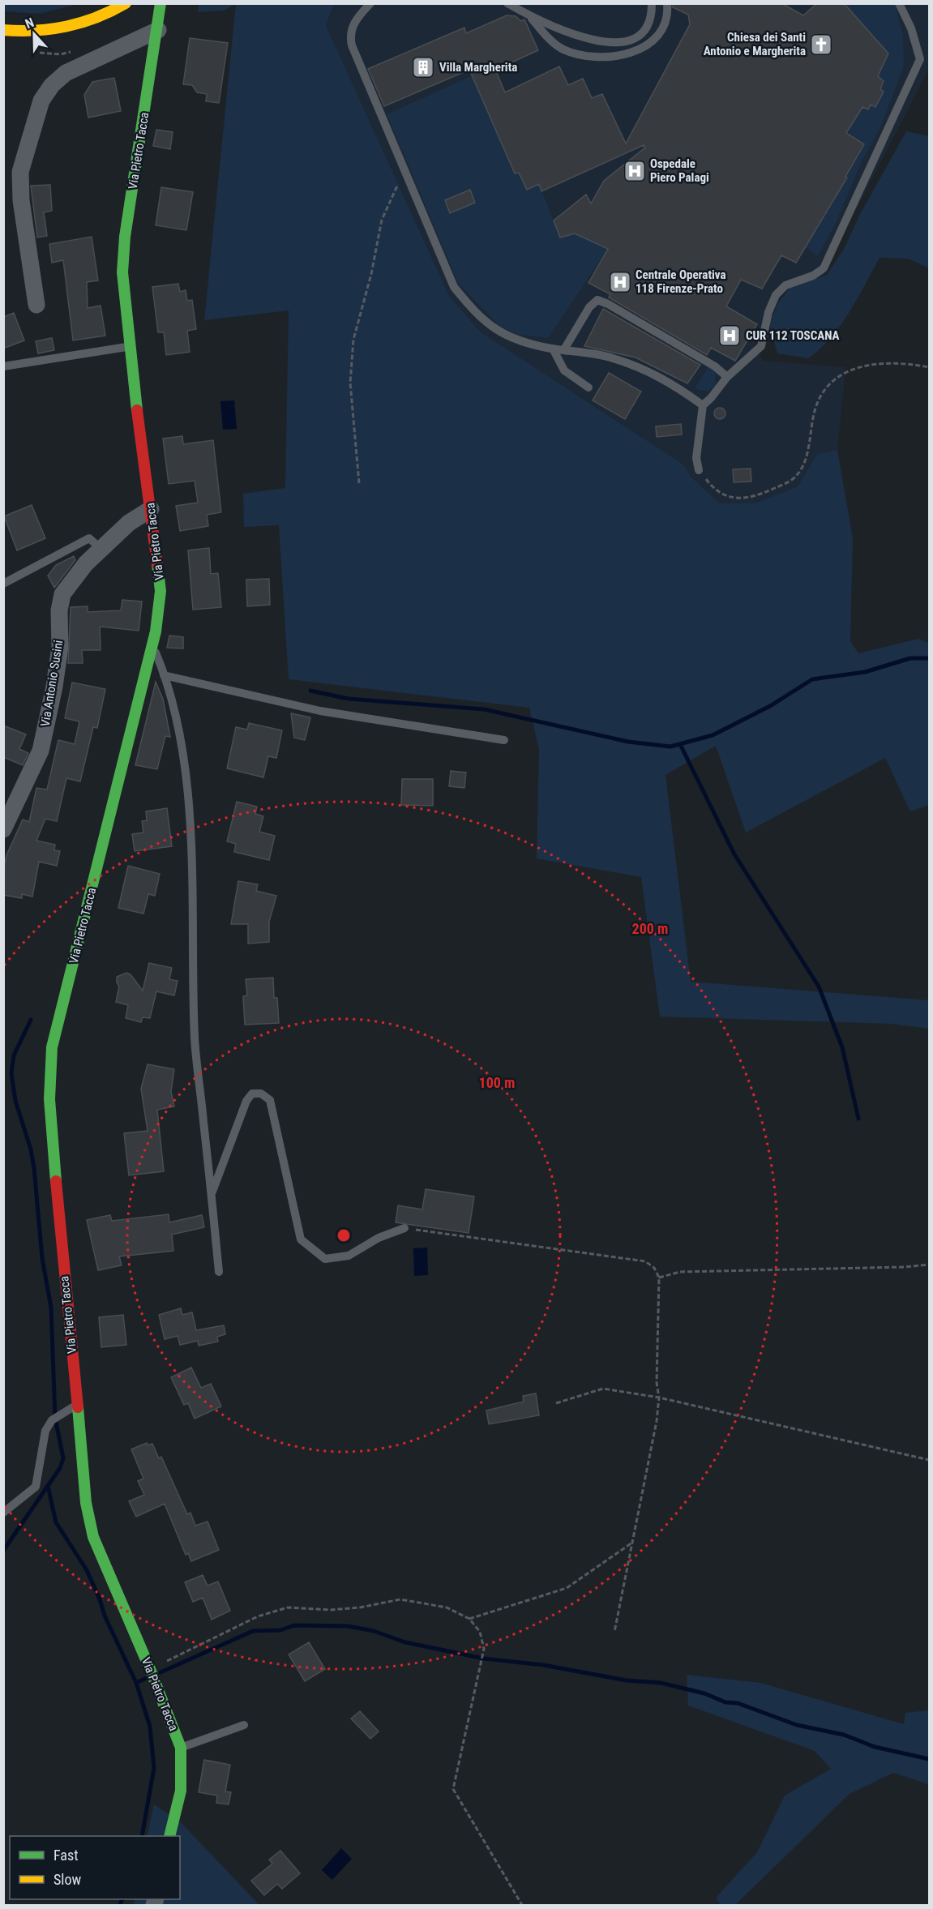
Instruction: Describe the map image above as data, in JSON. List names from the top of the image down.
{
  "streets": {
    "street": ["Via Pietro Tacca", "Via Antonio Susini"]
  },
  "crossings": [
    ["Via Pietro Tacca", "Via Antonio Susini"]
  ],
  "places": {
    "church": ["Chiesa dei Santi Antonio e Margherita"],
    "building": ["Villa Margherita"],
    "hospital": ["Ospedale Piero Palagi", "Centrale Operativa 118 Firenze-Prato", "CUR 112 TOSCANA"]
  },
  "legend": ["Fast", "Slow"],
  "north": "top",
  "rings": ["200 m", "100 m"]
}
